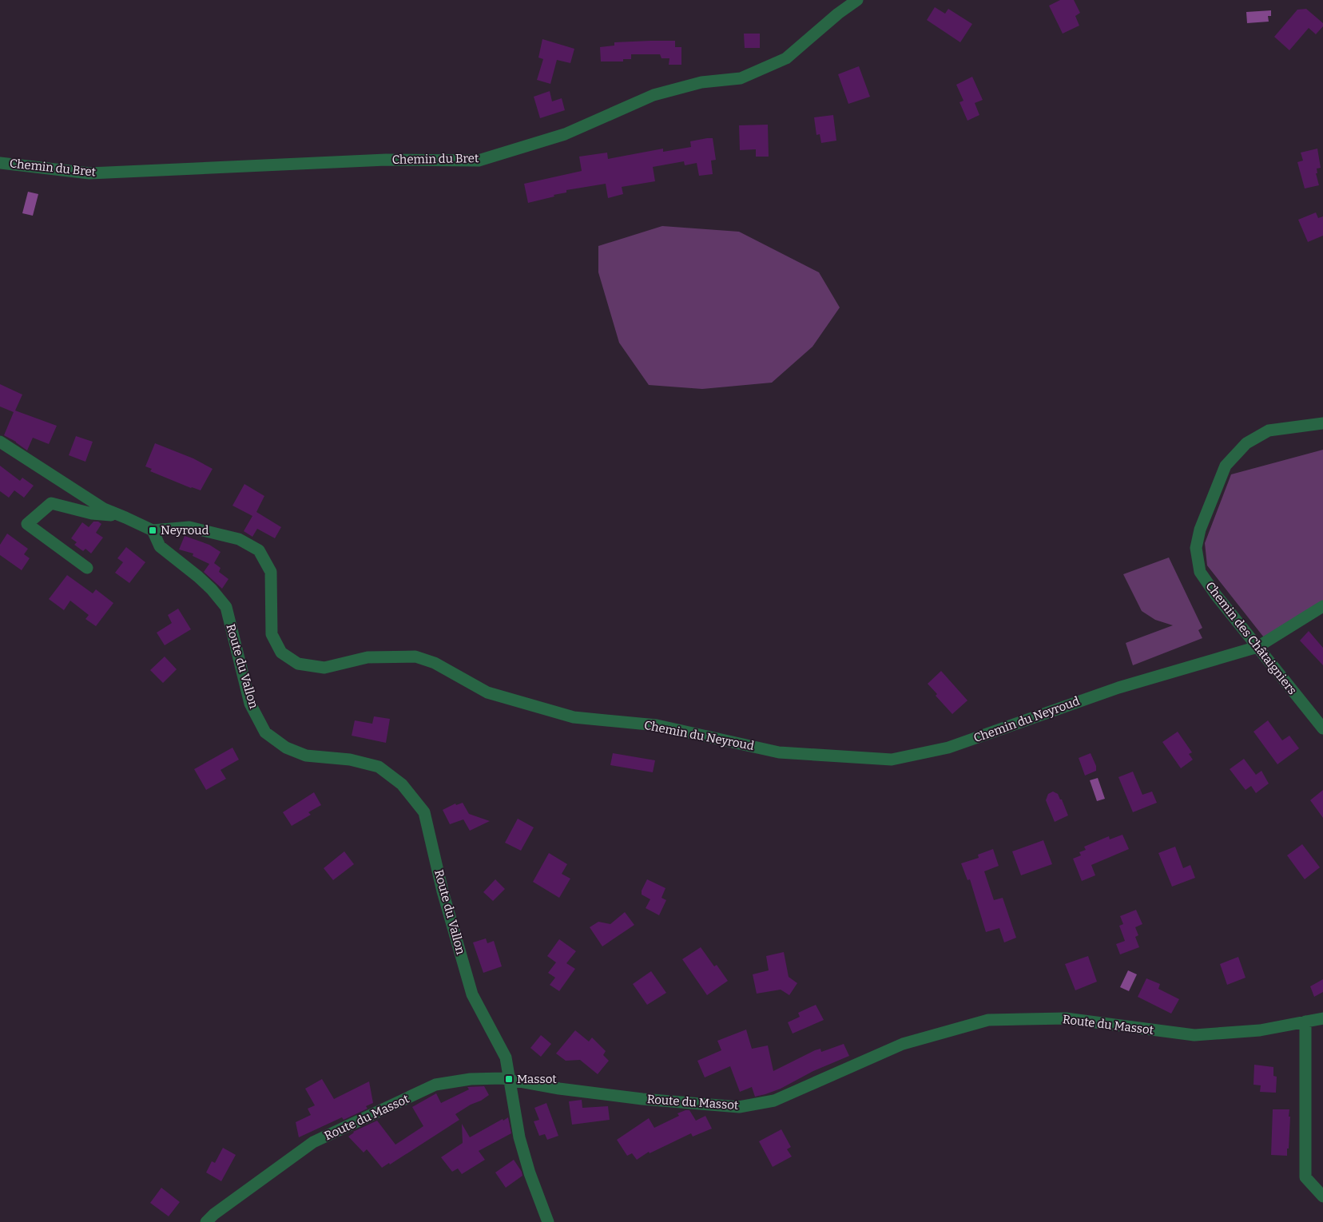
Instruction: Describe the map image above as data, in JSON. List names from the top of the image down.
{
  "streets": {
    "street": [
      "Chemin du Bret",
      "Chemin des Châtaigniers",
      "Route du Vallon",
      "Chemin du Neyroud",
      "Route du Massot"
    ]
  },
  "crossings": [
    ["Chemin des Châtaigniers", "Chemin du Neyroud"],
    ["Route du Vallon", "Chemin du Neyroud"],
    ["Route du Vallon", "Route du Massot"]
  ],
  "places": {
    "transit": ["Neyroud", "Massot"]
  }
}
